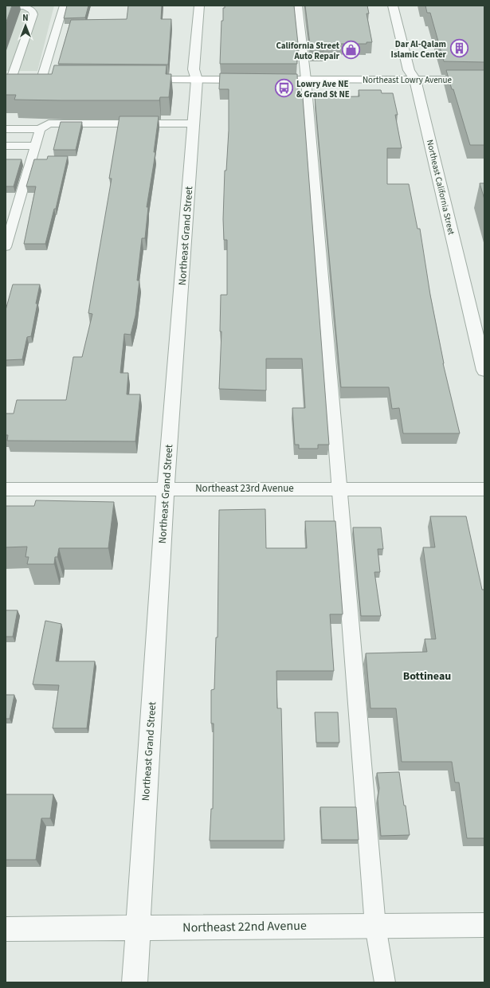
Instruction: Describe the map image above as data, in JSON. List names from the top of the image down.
{
  "streets": {
    "main road": ["Northeast Lowry Avenue"],
    "street": [
      "Northeast California Street",
      "Northeast Grand Street",
      "Northeast 23rd Avenue",
      "Northeast 22nd Avenue"
    ]
  },
  "crossings": [
    ["Northeast Lowry Avenue", "Northeast California Street"],
    ["Northeast Lowry Avenue", "Northeast Grand Street"],
    ["Northeast Grand Street", "Northeast 23rd Avenue"],
    ["Northeast Grand Street", "Northeast 22nd Avenue"]
  ],
  "districts": ["Bottineau"],
  "places": {
    "building": ["Dar Al-Qalam Islamic Center"],
    "shop": ["California Street Auto Repair"],
    "bus stop": ["Lowry Ave NE & Grand St NE"]
  },
  "north": "top"
}
